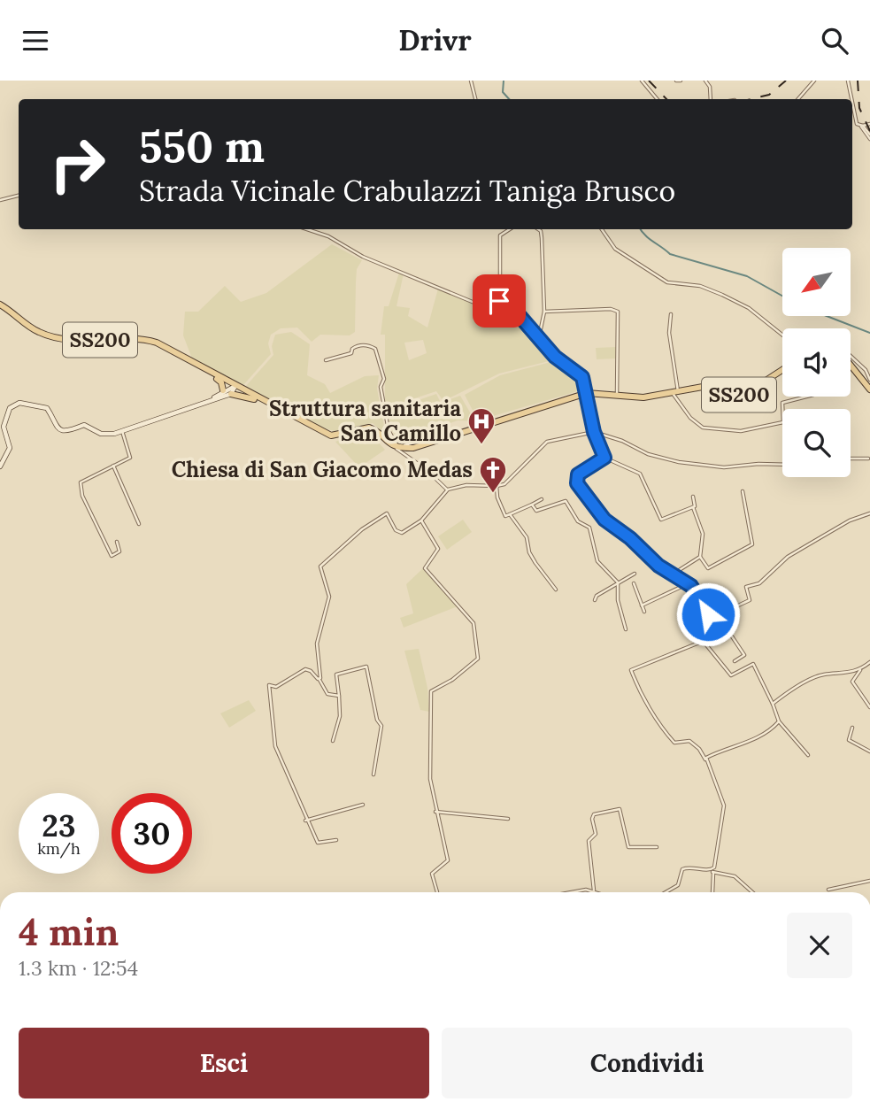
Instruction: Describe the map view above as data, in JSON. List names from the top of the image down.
{
  "streets": {
    "main road": ["SS200"]
  },
  "places": {
    "hospital": ["Struttura sanitaria San Camillo"],
    "church": ["Chiesa di San Giacomo Medas"]
  },
  "north": "bottom left",
  "page": {
    "header": "Drivr",
    "turn": ["550 m", "Strada Vicinale Crabulazzi Taniga Brusco"],
    "speed": "23 km/h",
    "limit": "30",
    "heading": ["4 min", "1.3 km · 12:54"],
    "buttons": ["Esci", "Condividi"]
  }
}
